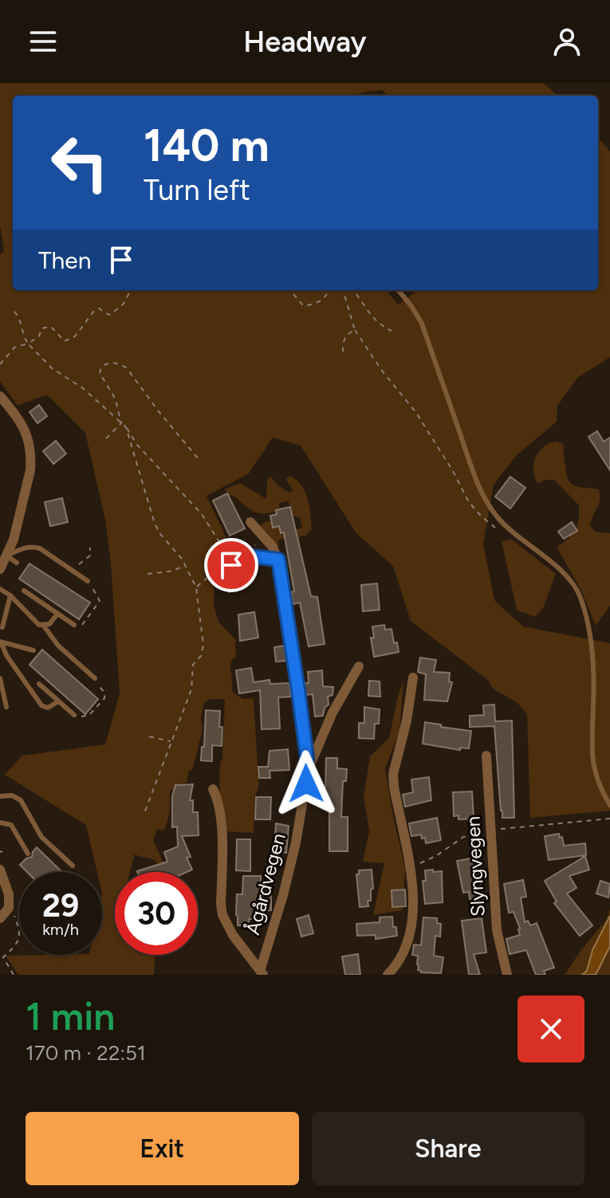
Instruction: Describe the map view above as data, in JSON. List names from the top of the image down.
{
  "streets": {
    "street": ["Slyngvegen", "Ågårdvegen"]
  },
  "page": {
    "header": "Headway",
    "turn": ["140 m", "Turn left"],
    "then": "Then",
    "speed": "29 km/h",
    "limit": "30",
    "heading": ["1 min", "170 m · 22:51"],
    "buttons": ["Exit", "Share"]
  }
}
